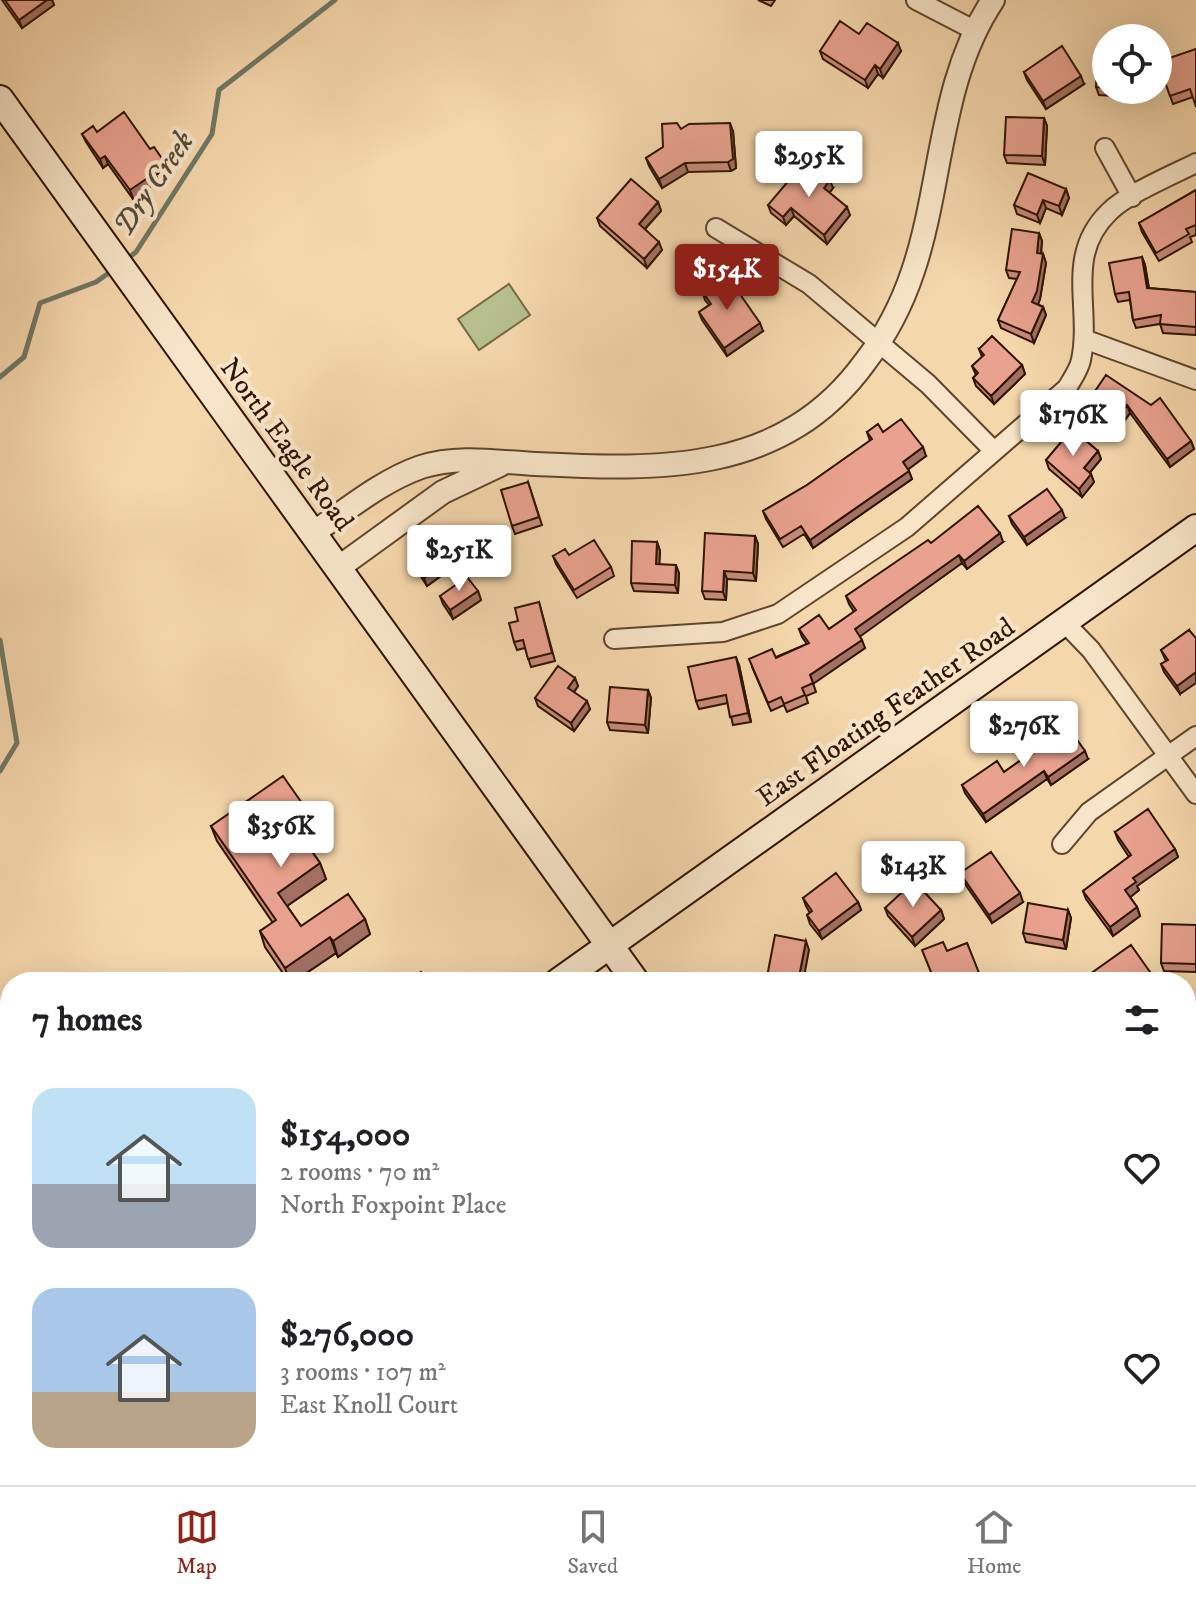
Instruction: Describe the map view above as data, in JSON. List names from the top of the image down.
{
  "streets": {
    "main road": ["North Eagle Road", "East Floating Feather Road"]
  },
  "crossings": [
    ["North Eagle Road", "East Floating Feather Road"]
  ],
  "water": ["Dry Creek"],
  "page": {
    "price": [
      "$295K",
      "$154K",
      "$176K",
      "$251K",
      "$276K",
      "$356K",
      "$143K"
    ],
    "heading": "7 homes",
    "list": [
      {
        "name": "$154,000",
        "note": "2 rooms · 70 m² · North Foxpoint Place"
      },
      {
        "name": "$276,000",
        "note": "3 rooms · 107 m² · East Knoll Court"
      }
    ],
    "tabs": ["Map", "Saved", "Home"]
  }
}
